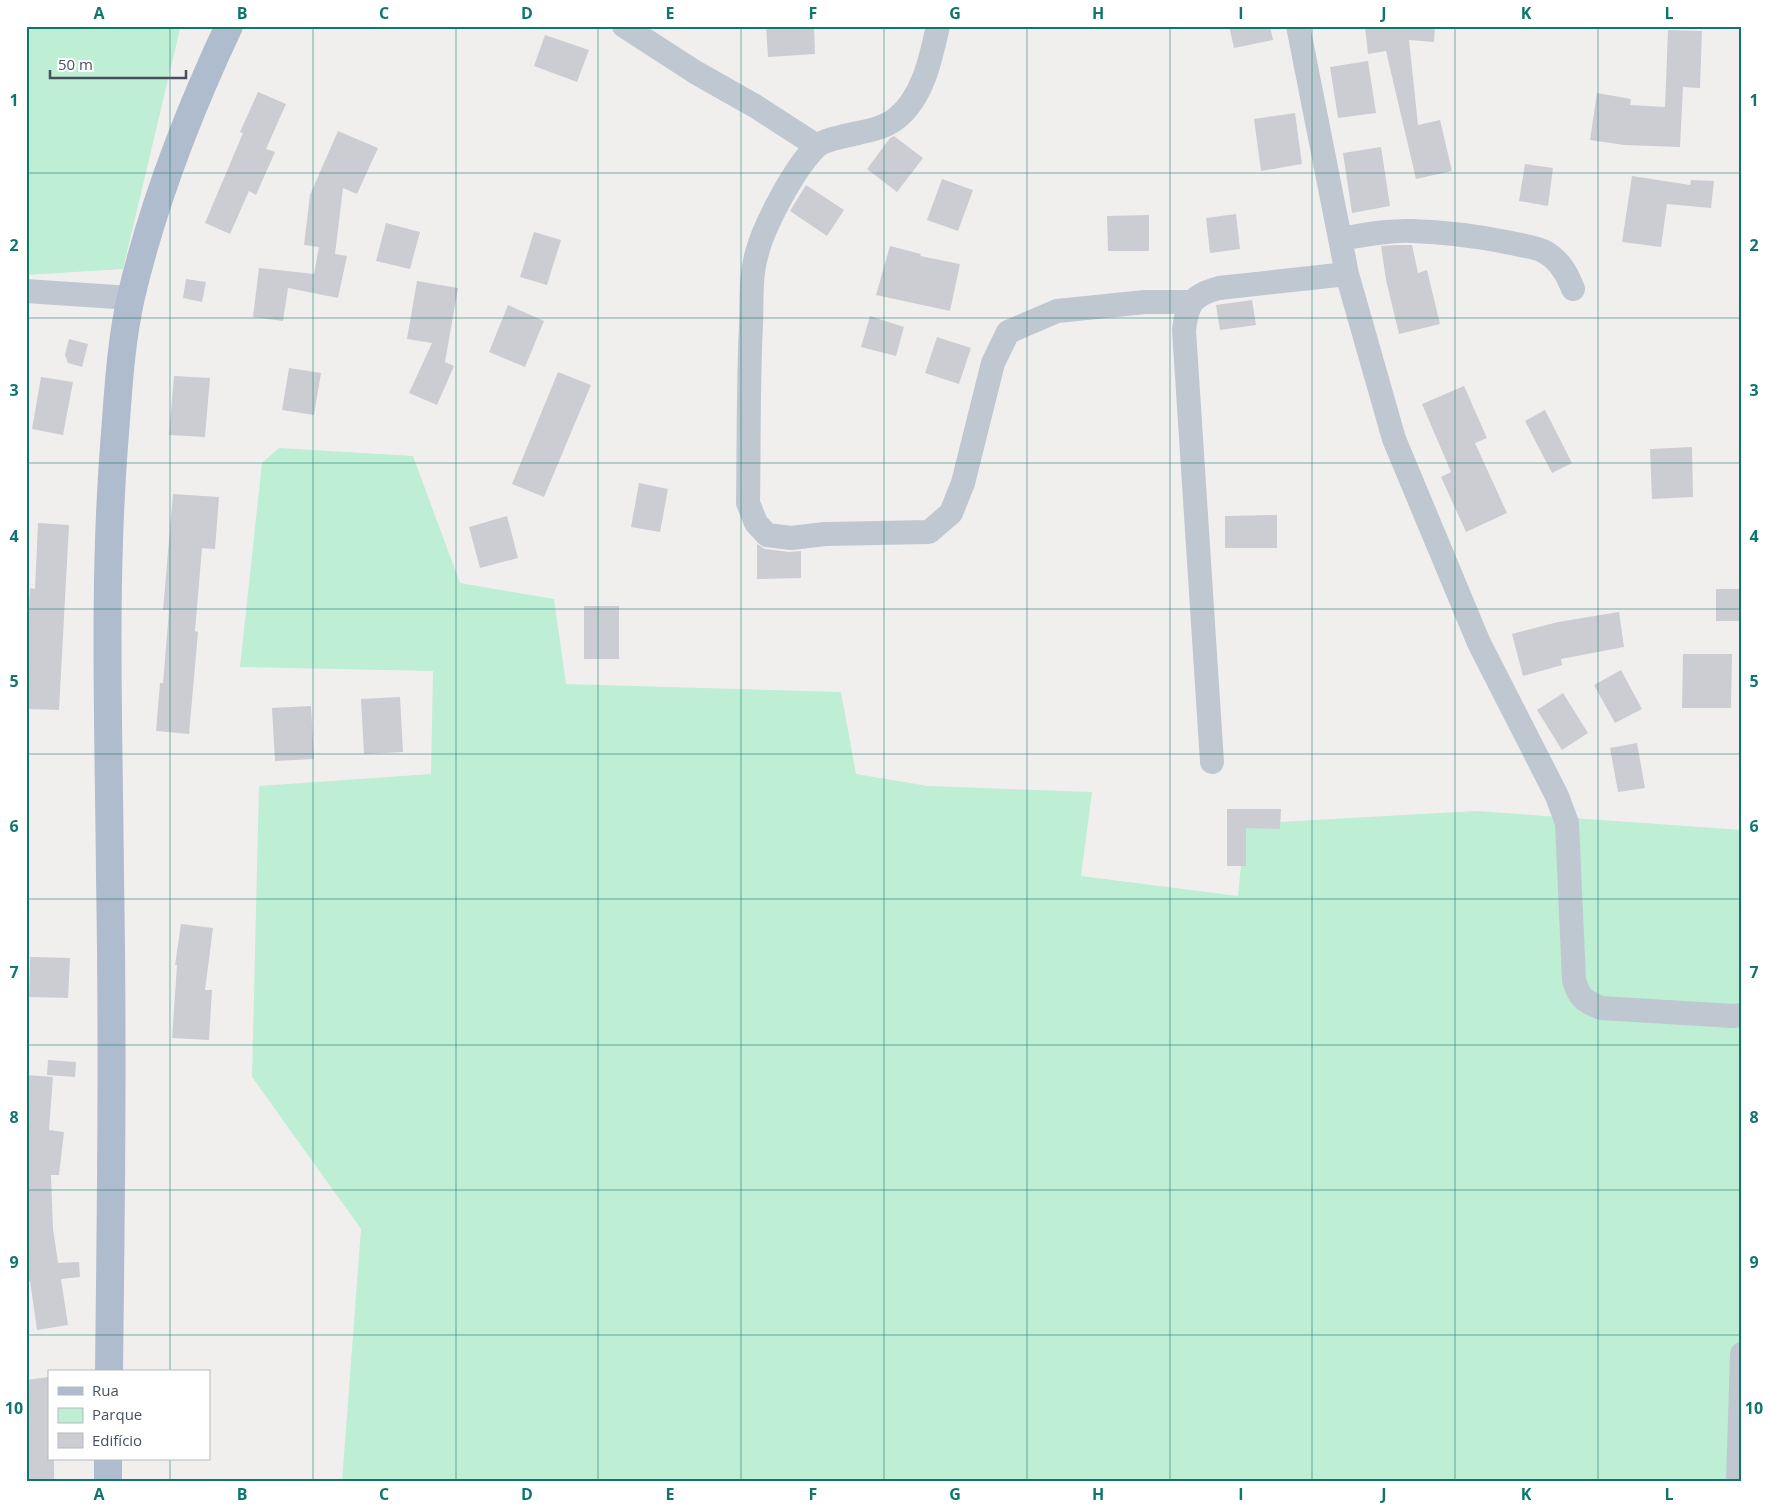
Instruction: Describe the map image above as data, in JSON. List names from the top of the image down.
{
  "legend": ["Rua", "Parque", "Edifício"],
  "scale_bar": "50 m",
  "grid": {
    "columns": [
      "A",
      "B",
      "C",
      "D",
      "E",
      "F",
      "G",
      "H",
      "I",
      "J",
      "K",
      "L"
    ],
    "rows": [
      "1",
      "2",
      "3",
      "4",
      "5",
      "6",
      "7",
      "8",
      "9",
      "10"
    ]
  }
}
